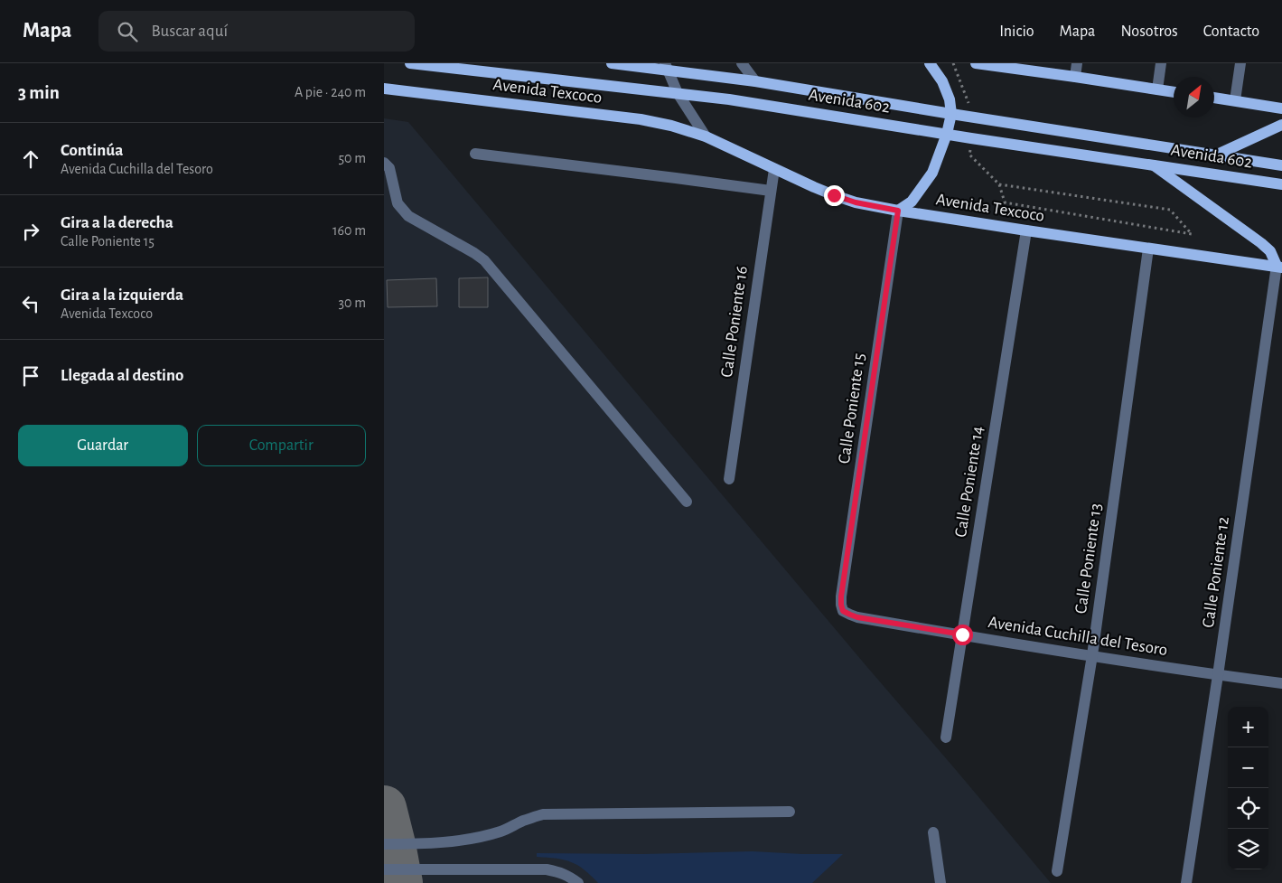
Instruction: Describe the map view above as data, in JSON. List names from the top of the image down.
{
  "streets": {
    "main road": ["Avenida Texcoco", "Avenida 602"],
    "street": [
      "Calle Poniente 16",
      "Calle Poniente 15",
      "Calle Poniente 14",
      "Calle Poniente 13",
      "Calle Poniente 12",
      "Avenida Cuchilla del Tesoro"
    ]
  },
  "crossings": [
    ["Avenida Texcoco", "Calle Poniente 16"],
    ["Avenida Texcoco", "Calle Poniente 15"],
    ["Avenida Texcoco", "Calle Poniente 14"],
    ["Avenida Texcoco", "Calle Poniente 13"],
    ["Avenida Texcoco", "Calle Poniente 12"],
    ["Calle Poniente 15", "Avenida Cuchilla del Tesoro"],
    ["Calle Poniente 14", "Avenida Cuchilla del Tesoro"],
    ["Calle Poniente 13", "Avenida Cuchilla del Tesoro"],
    ["Calle Poniente 12", "Avenida Cuchilla del Tesoro"]
  ],
  "north": "top right",
  "page": {
    "header": "Mapa",
    "search": "Buscar aquí",
    "nav": [
      "Inicio",
      "Mapa",
      "Nosotros",
      "Contacto"
    ],
    "heading": ["3 min", "A pie · 240 m"],
    "list": [
      ["Continúa", "Avenida Cuchilla del Tesoro", "50 m"],
      ["Gira a la derecha", "Calle Poniente 15", "160 m"],
      ["Gira a la izquierda", "Avenida Texcoco", "30 m"],
      "Llegada al destino"
    ],
    "buttons": ["Guardar", "Compartir"],
    "map_buttons": ["+", "−"]
  }
}
